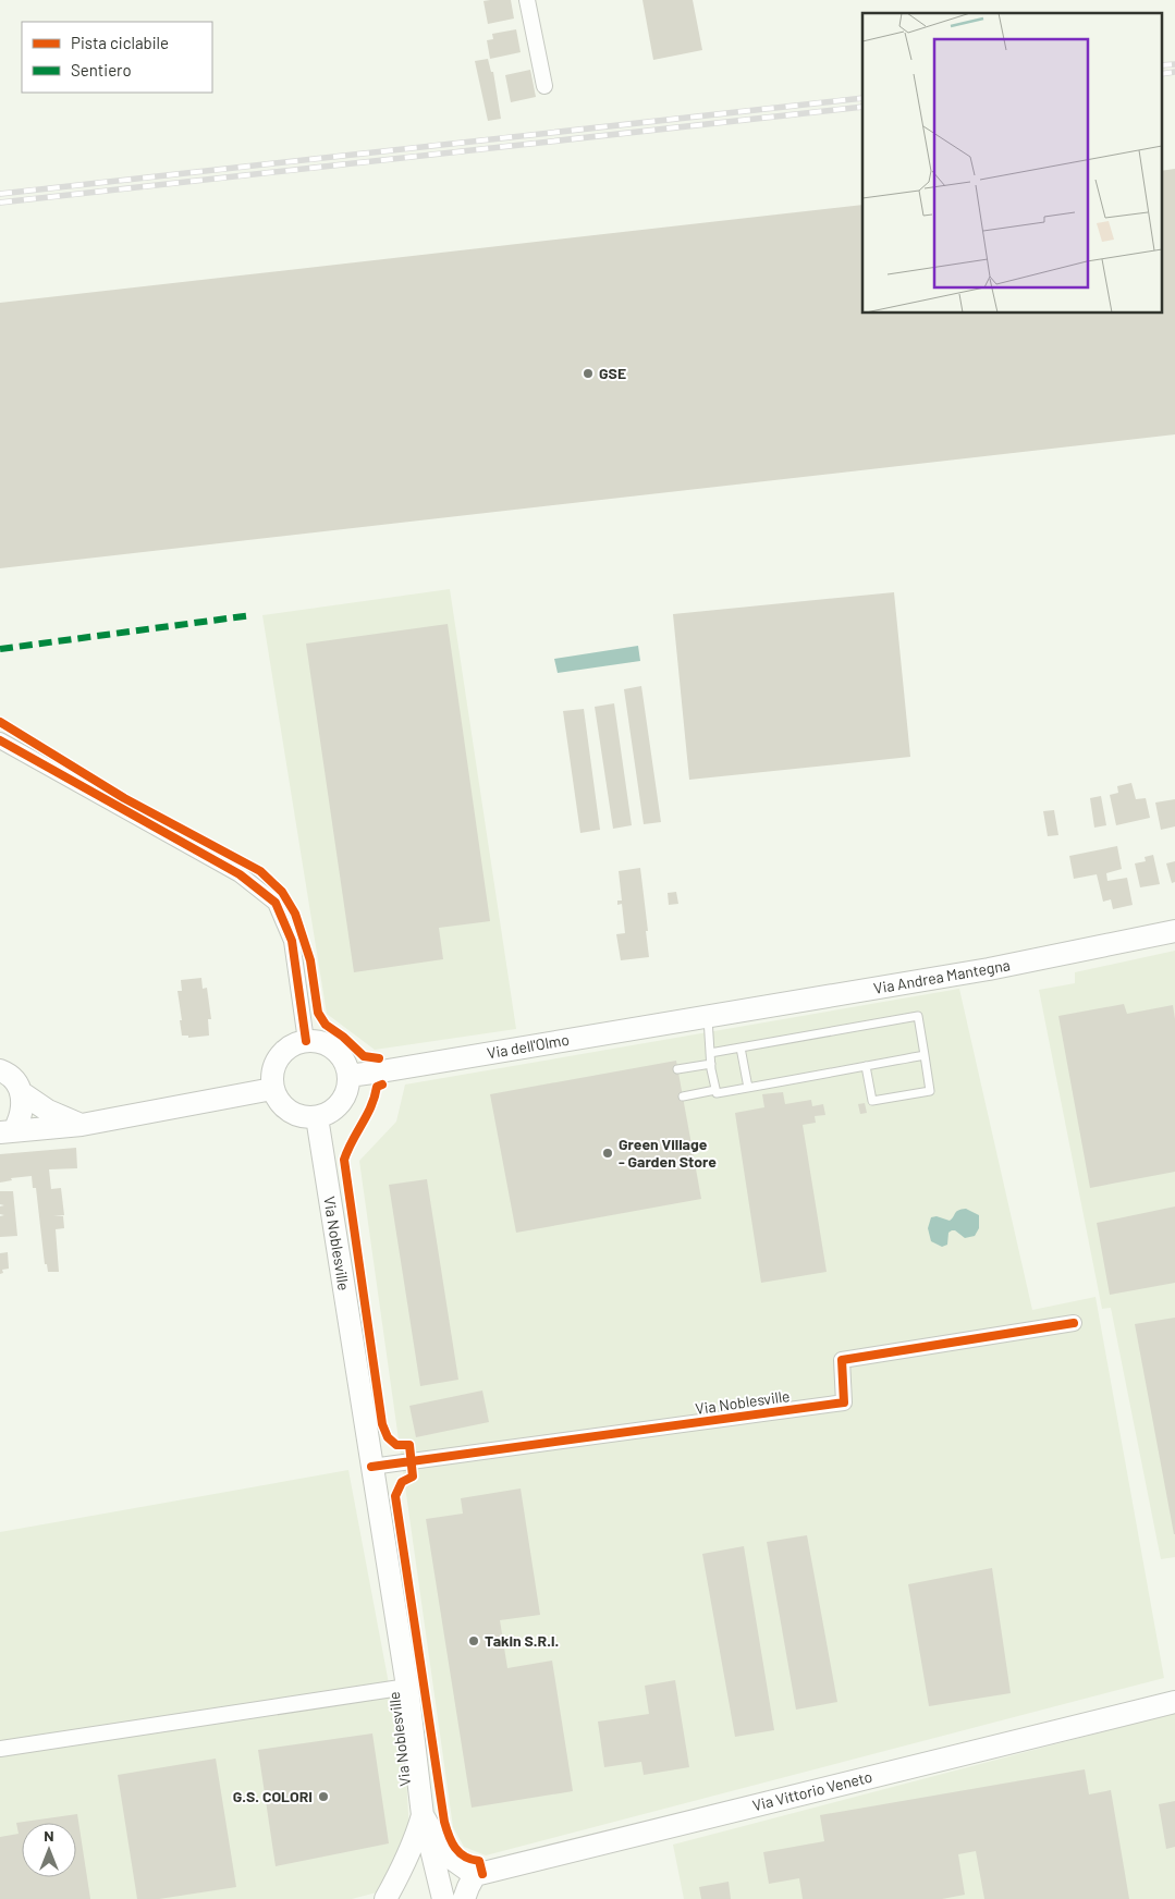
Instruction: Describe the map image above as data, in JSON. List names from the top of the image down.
{
  "streets": {
    "main road": [
      "Via Andrea Mantegna",
      "Via dell'Olmo",
      "Via Noblesville",
      "Via Vittorio Veneto"
    ]
  },
  "crossings": [
    ["Via Andrea Mantegna", "Via dell'Olmo"],
    ["Via dell'Olmo", "Via Noblesville"],
    ["Via Noblesville", "Via Vittorio Veneto"]
  ],
  "places": [
    "GSE",
    "Green Village - Garden Store",
    "Takin S.R.l.",
    "G.S. COLORI"
  ],
  "legend": ["Pista ciclabile", "Sentiero"],
  "north": "top"
}
